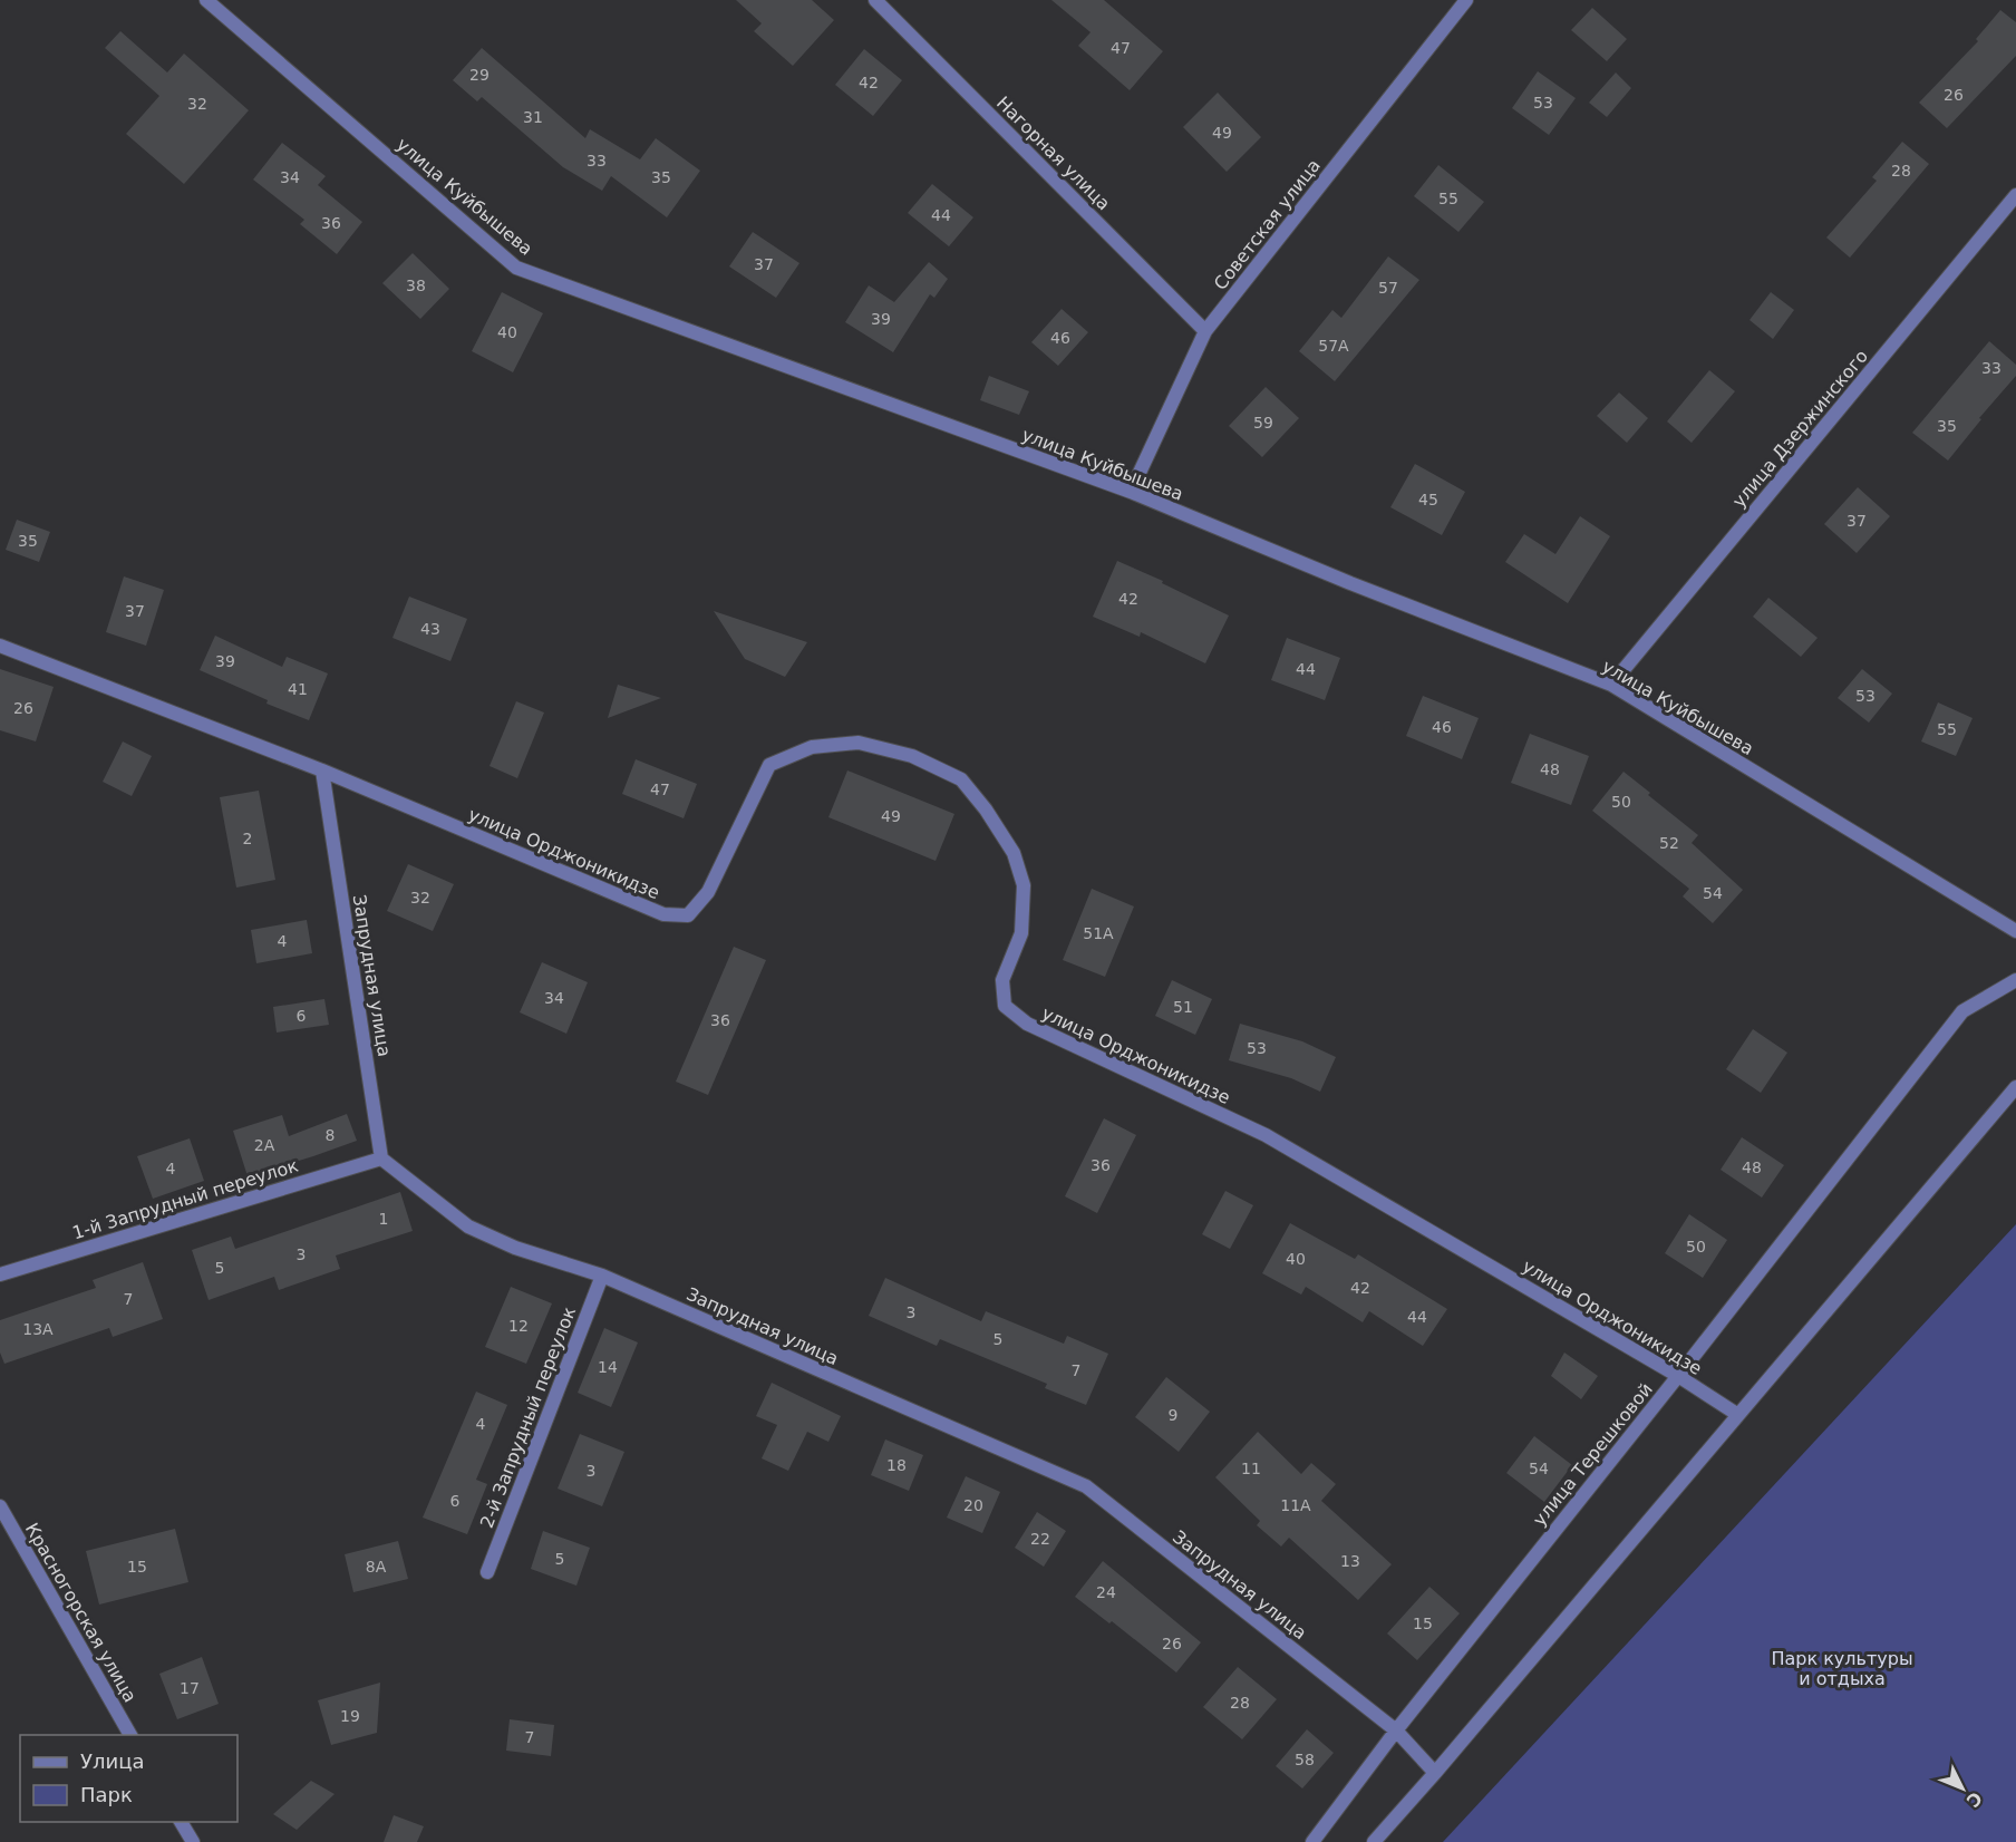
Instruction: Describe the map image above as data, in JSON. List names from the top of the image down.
{
  "streets": {
    "street": [
      "Нагорная улица",
      "улица Куйбышева",
      "Советская улица",
      "улица Дзержинского",
      "улица Орджоникидзе",
      "Запрудная улица",
      "1-й Запрудный переулок",
      "2-й Запрудный переулок",
      "улица Терешковой",
      "Красногорская улица"
    ]
  },
  "crossings": [
    ["Нагорная улица", "Советская улица"],
    ["улица Куйбышева", "Советская улица"],
    ["улица Куйбышева", "улица Дзержинского"],
    ["улица Орджоникидзе", "Запрудная улица"],
    ["улица Орджоникидзе", "улица Терешковой"],
    ["Запрудная улица", "1-й Запрудный переулок"],
    ["Запрудная улица", "2-й Запрудный переулок"],
    ["Запрудная улица", "улица Терешковой"]
  ],
  "parks": ["Парк культуры и отдыха"],
  "house_numbers": [
    "47",
    "29",
    "42",
    "26",
    "53",
    "32",
    "31",
    "49",
    "33",
    "28",
    "34",
    "35",
    "55",
    "44",
    "36",
    "37",
    "38",
    "57",
    "39",
    "40",
    "46",
    "57А",
    "33",
    "59",
    "35",
    "45",
    "37",
    "35",
    "42",
    "37",
    "43",
    "39",
    "44",
    "41",
    "53",
    "26",
    "46",
    "55",
    "48",
    "47",
    "50",
    "49",
    "2",
    "52",
    "54",
    "32",
    "51А",
    "4",
    "34",
    "51",
    "6",
    "36",
    "53",
    "8",
    "2А",
    "36",
    "48",
    "4",
    "1",
    "50",
    "3",
    "40",
    "5",
    "42",
    "7",
    "3",
    "44",
    "12",
    "13А",
    "5",
    "14",
    "7",
    "9",
    "4",
    "18",
    "11",
    "54",
    "3",
    "6",
    "20",
    "11А",
    "22",
    "5",
    "13",
    "15",
    "8А",
    "24",
    "15",
    "26",
    "17",
    "28",
    "19",
    "7",
    "58"
  ],
  "legend": ["Улица", "Парк"],
  "north": "bottom right"
}
